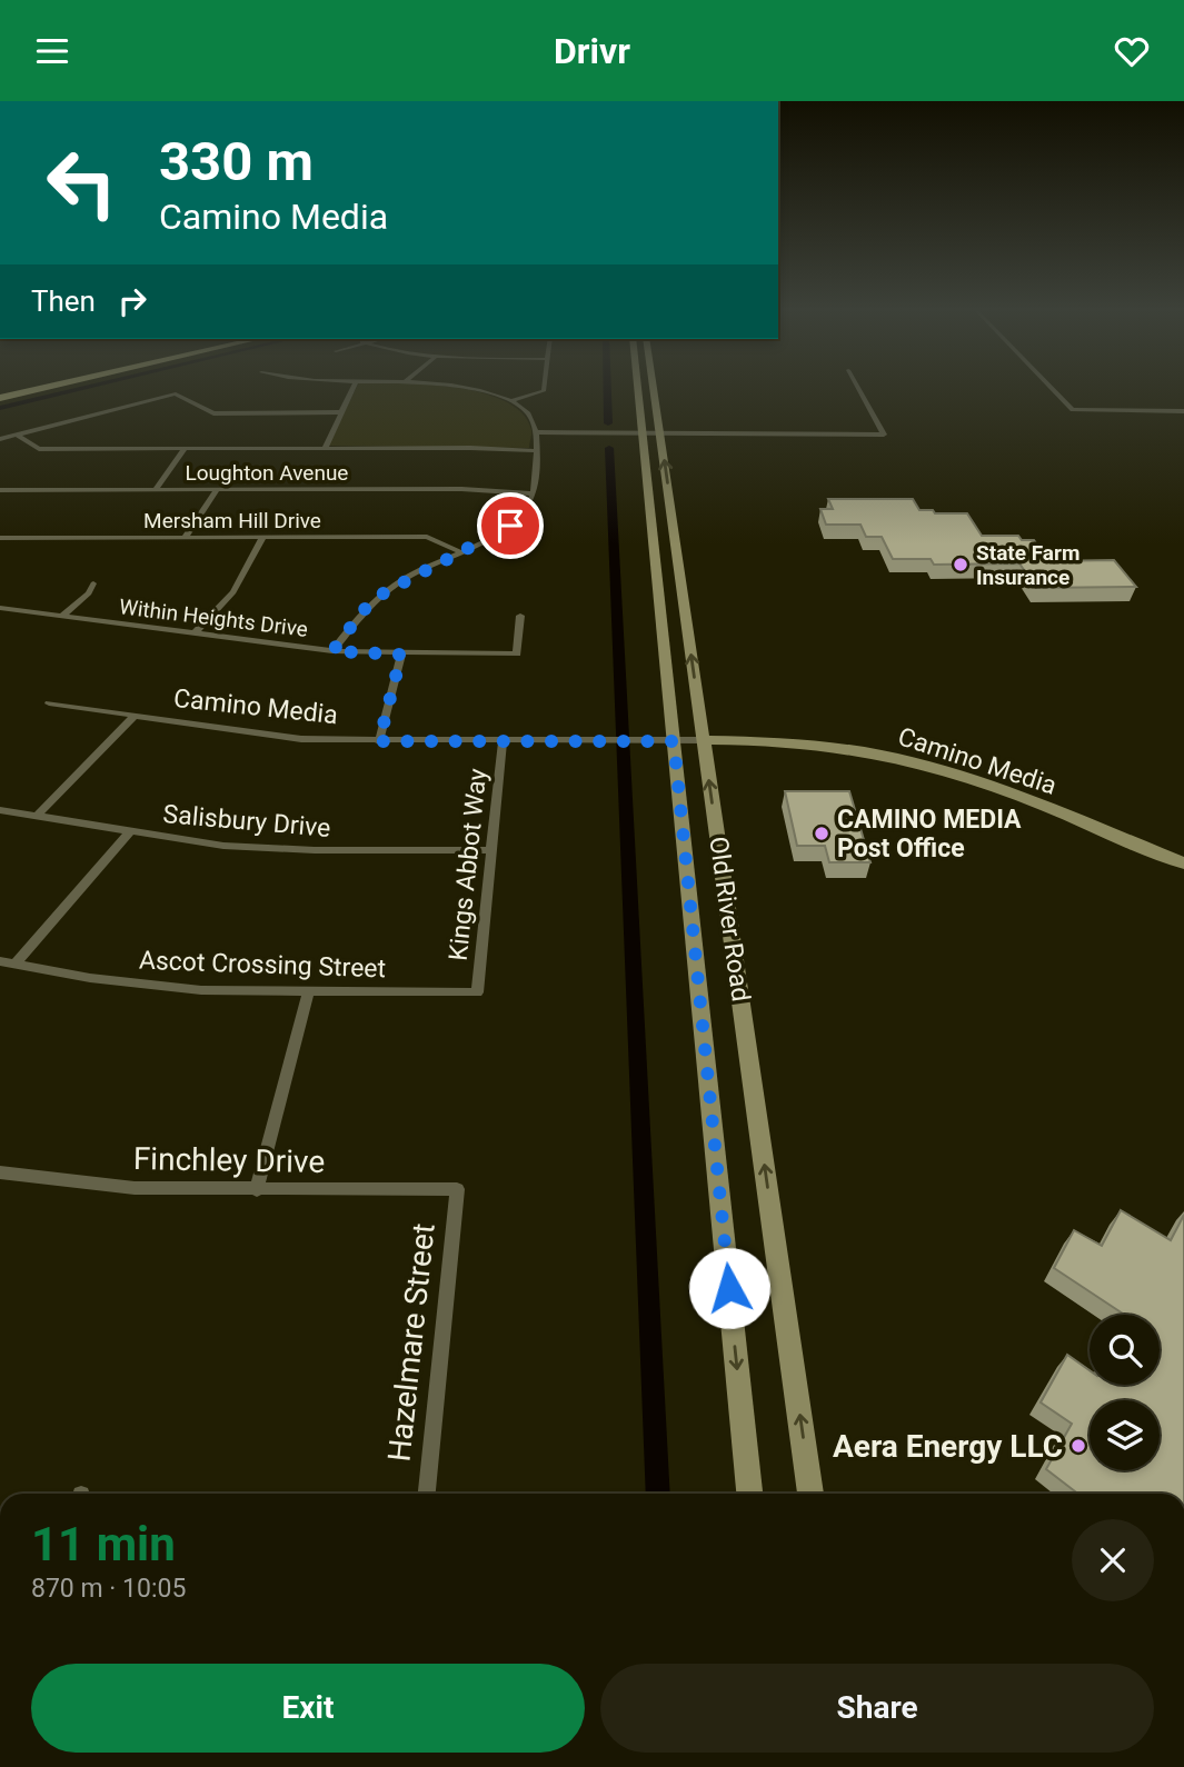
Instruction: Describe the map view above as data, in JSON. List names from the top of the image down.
{
  "streets": {
    "main road": ["Camino Media", "Old River Road"],
    "street": [
      "Loughton Avenue",
      "Mersham Hill Drive",
      "Within Heights Drive",
      "Salisbury Drive",
      "Kings Abbot Way",
      "Ascot Crossing Street",
      "Finchley Drive",
      "Hazelmare Street"
    ]
  },
  "crossings": [
    ["Camino Media", "Kings Abbot Way"],
    ["Camino Media", "Old River Road"],
    ["Salisbury Drive", "Kings Abbot Way"],
    ["Kings Abbot Way", "Ascot Crossing Street"],
    ["Finchley Drive", "Hazelmare Street"]
  ],
  "places": ["State Farm Insurance", "CAMINO MEDIA Post Office", "Aera Energy LLC"],
  "page": {
    "header": "Drivr",
    "turn": ["330 m", "Camino Media"],
    "then": "Then",
    "heading": ["11 min", "870 m · 10:05"],
    "buttons": ["Exit", "Share"]
  }
}
